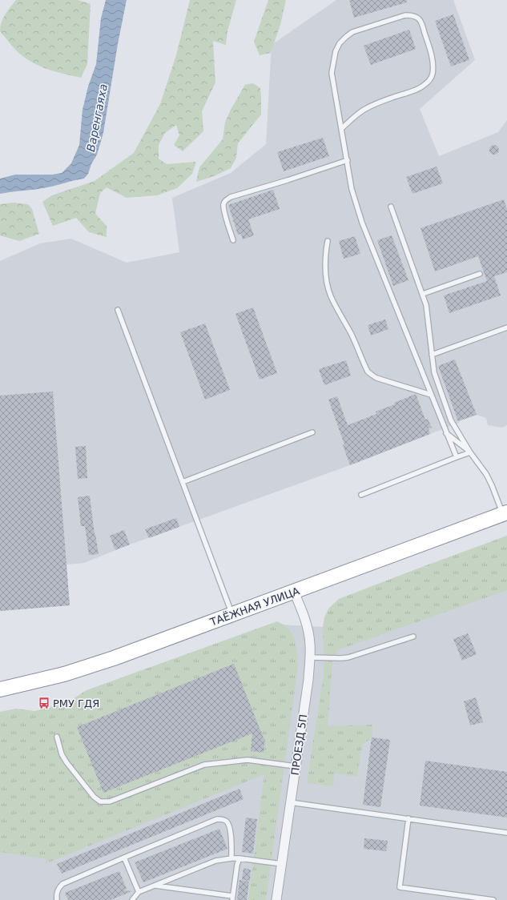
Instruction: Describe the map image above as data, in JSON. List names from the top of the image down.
{
  "streets": {
    "highway": ["ТАЁЖНАЯ УЛИЦА"],
    "street": ["ПРОЕЗД 5П"]
  },
  "crossings": [
    ["ТАЁЖНАЯ УЛИЦА", "ПРОЕЗД 5П"]
  ],
  "water": ["Варенгаяха"],
  "places": {
    "bus stop": ["РМУ ГДЯ"]
  }
}
